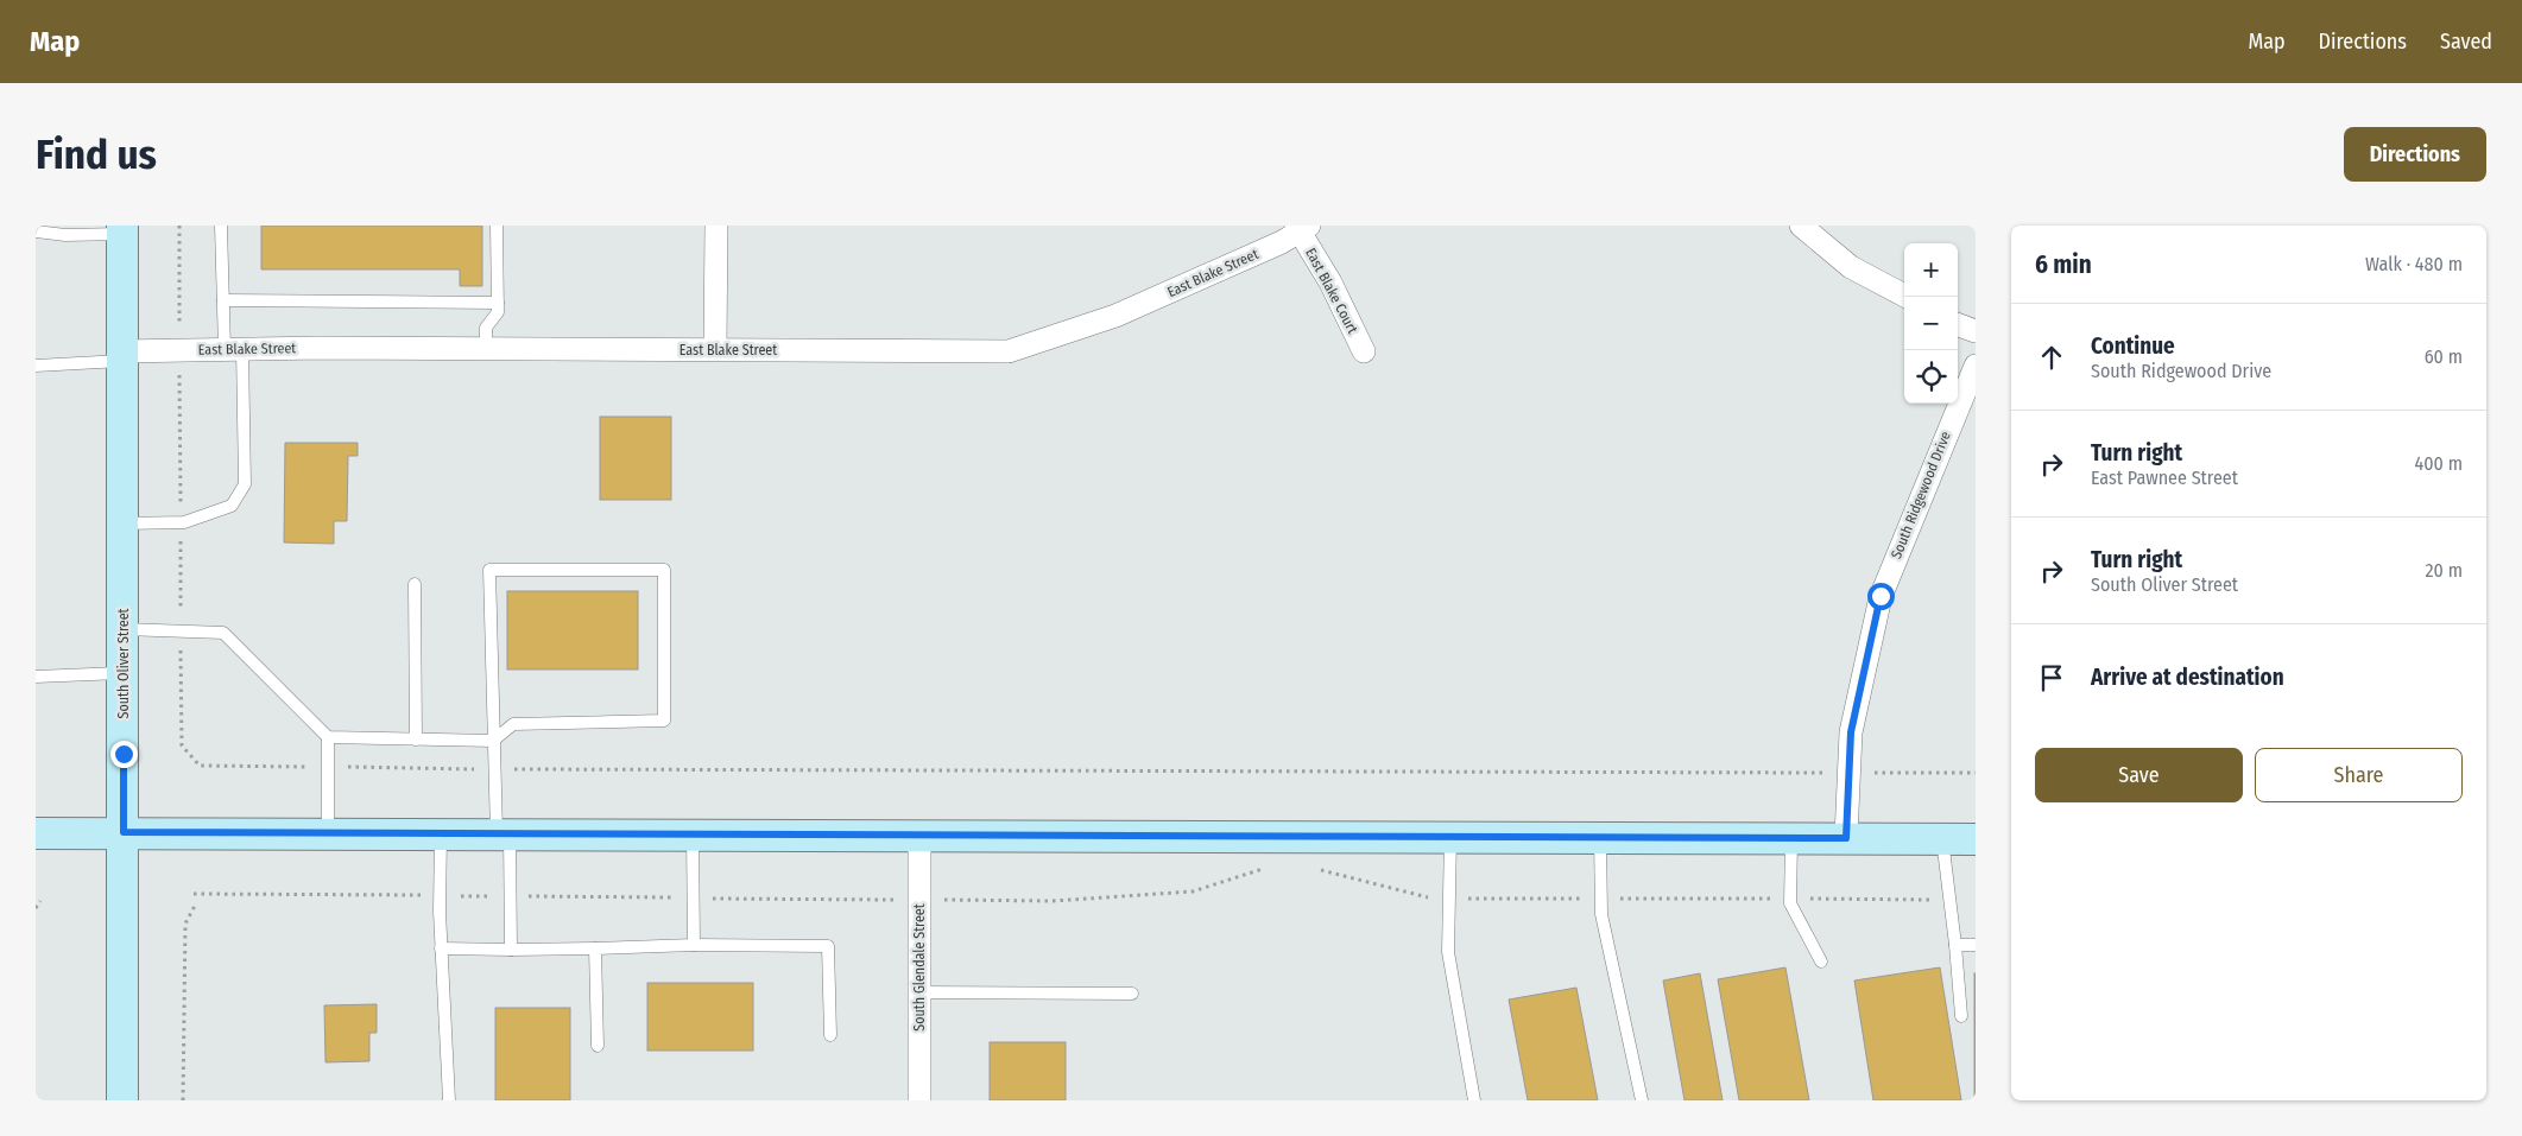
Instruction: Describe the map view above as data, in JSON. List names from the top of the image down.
{
  "streets": {
    "main road": ["South Oliver Street"],
    "street": [
      "East Blake Street",
      "East Blake Court",
      "South Ridgewood Drive",
      "South Glendale Street"
    ]
  },
  "crossings": [
    ["East Blake Street", "East Blake Court"],
    ["East Blake Street", "South Oliver Street"]
  ],
  "page": {
    "header": "Map",
    "nav": ["Map", "Directions", "Saved"],
    "buttons": [
      "Directions",
      ["Save", "Share"]
    ],
    "title": "Find us",
    "heading": ["6 min", "Walk · 480 m"],
    "map_buttons": ["+", "−"],
    "list": [
      ["Continue", "South Ridgewood Drive", "60 m"],
      ["Turn right", "East Pawnee Street", "400 m"],
      ["Turn right", "South Oliver Street", "20 m"],
      "Arrive at destination"
    ]
  }
}
